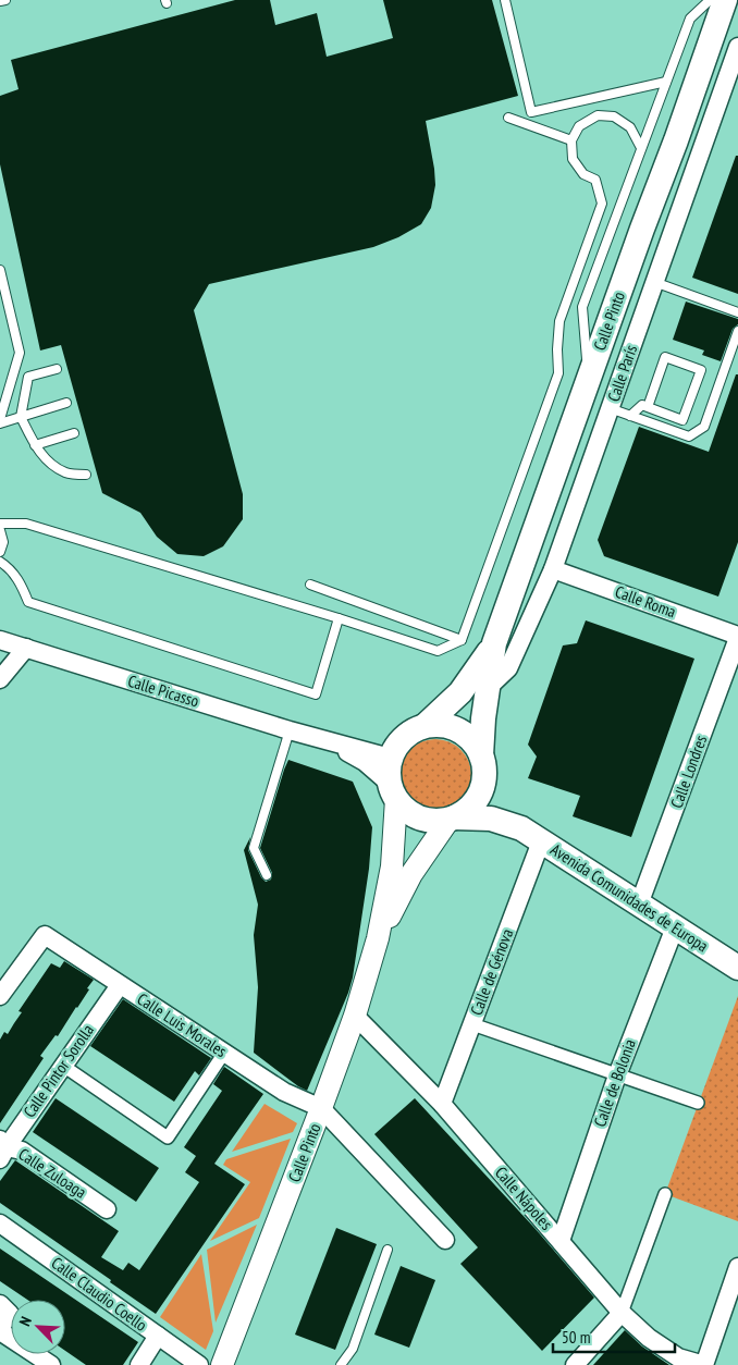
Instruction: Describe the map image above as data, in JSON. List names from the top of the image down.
{
  "streets": {
    "main road": ["Calle Pinto", "Avenida Comunidades de Europa"],
    "street": [
      "Calle París",
      "Calle Roma",
      "Calle Picasso",
      "Calle Londres",
      "Calle de Génova",
      "Calle Luis Morales",
      "Calle Pintor Sorolla",
      "Calle de Bolonia",
      "Calle Zuloaga",
      "Calle Nápoles",
      "Calle Claudio Coello"
    ]
  },
  "crossings": [
    ["Calle Pinto", "Calle París"],
    ["Calle Pinto", "Calle Picasso"],
    ["Calle Pinto", "Avenida Comunidades de Europa"],
    ["Calle Pinto", "Calle Luis Morales"],
    ["Calle Pinto", "Calle Nápoles"],
    ["Calle París", "Calle Roma"],
    ["Calle Roma", "Calle Londres"],
    ["Calle Picasso", "Avenida Comunidades de Europa"],
    ["Calle Londres", "Avenida Comunidades de Europa"],
    ["Avenida Comunidades de Europa", "Calle de Génova"],
    ["Avenida Comunidades de Europa", "Calle de Bolonia"],
    ["Calle de Génova", "Calle Nápoles"],
    ["Calle Luis Morales", "Calle Pintor Sorolla"],
    ["Calle Pintor Sorolla", "Calle Zuloaga"],
    ["Calle de Bolonia", "Calle Nápoles"]
  ],
  "scale_bar": "50 m",
  "north": "top left"
}
